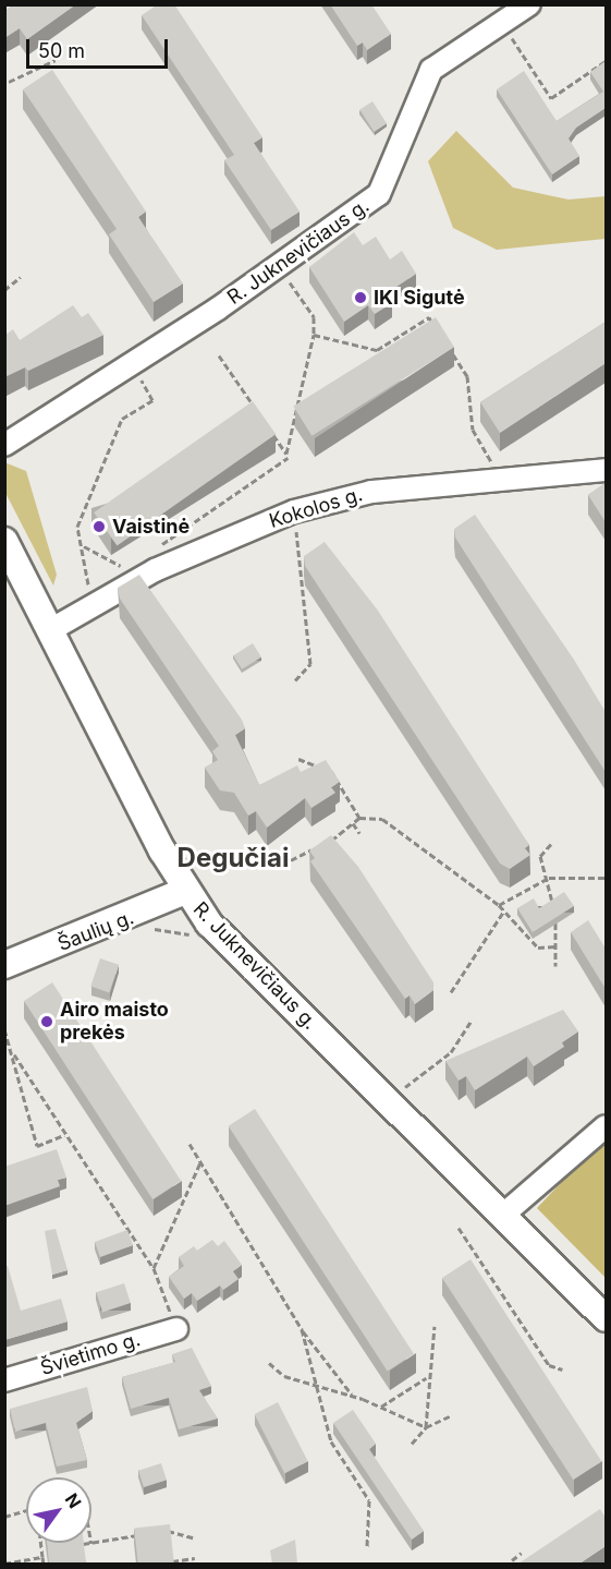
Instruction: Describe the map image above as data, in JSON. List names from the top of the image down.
{
  "streets": {
    "street": [
      "R. Juknevičiaus g.",
      "Kokolos g.",
      "Šaulių g.",
      "Švietimo g."
    ]
  },
  "crossings": [
    ["R. Juknevičiaus g.", "Kokolos g."],
    ["R. Juknevičiaus g.", "Šaulių g."]
  ],
  "districts": ["Degučiai"],
  "places": ["IKI Sigutė", "Vaistinė", "Airo maisto prekės"],
  "scale_bar": "50 m",
  "north": "top right"
}
